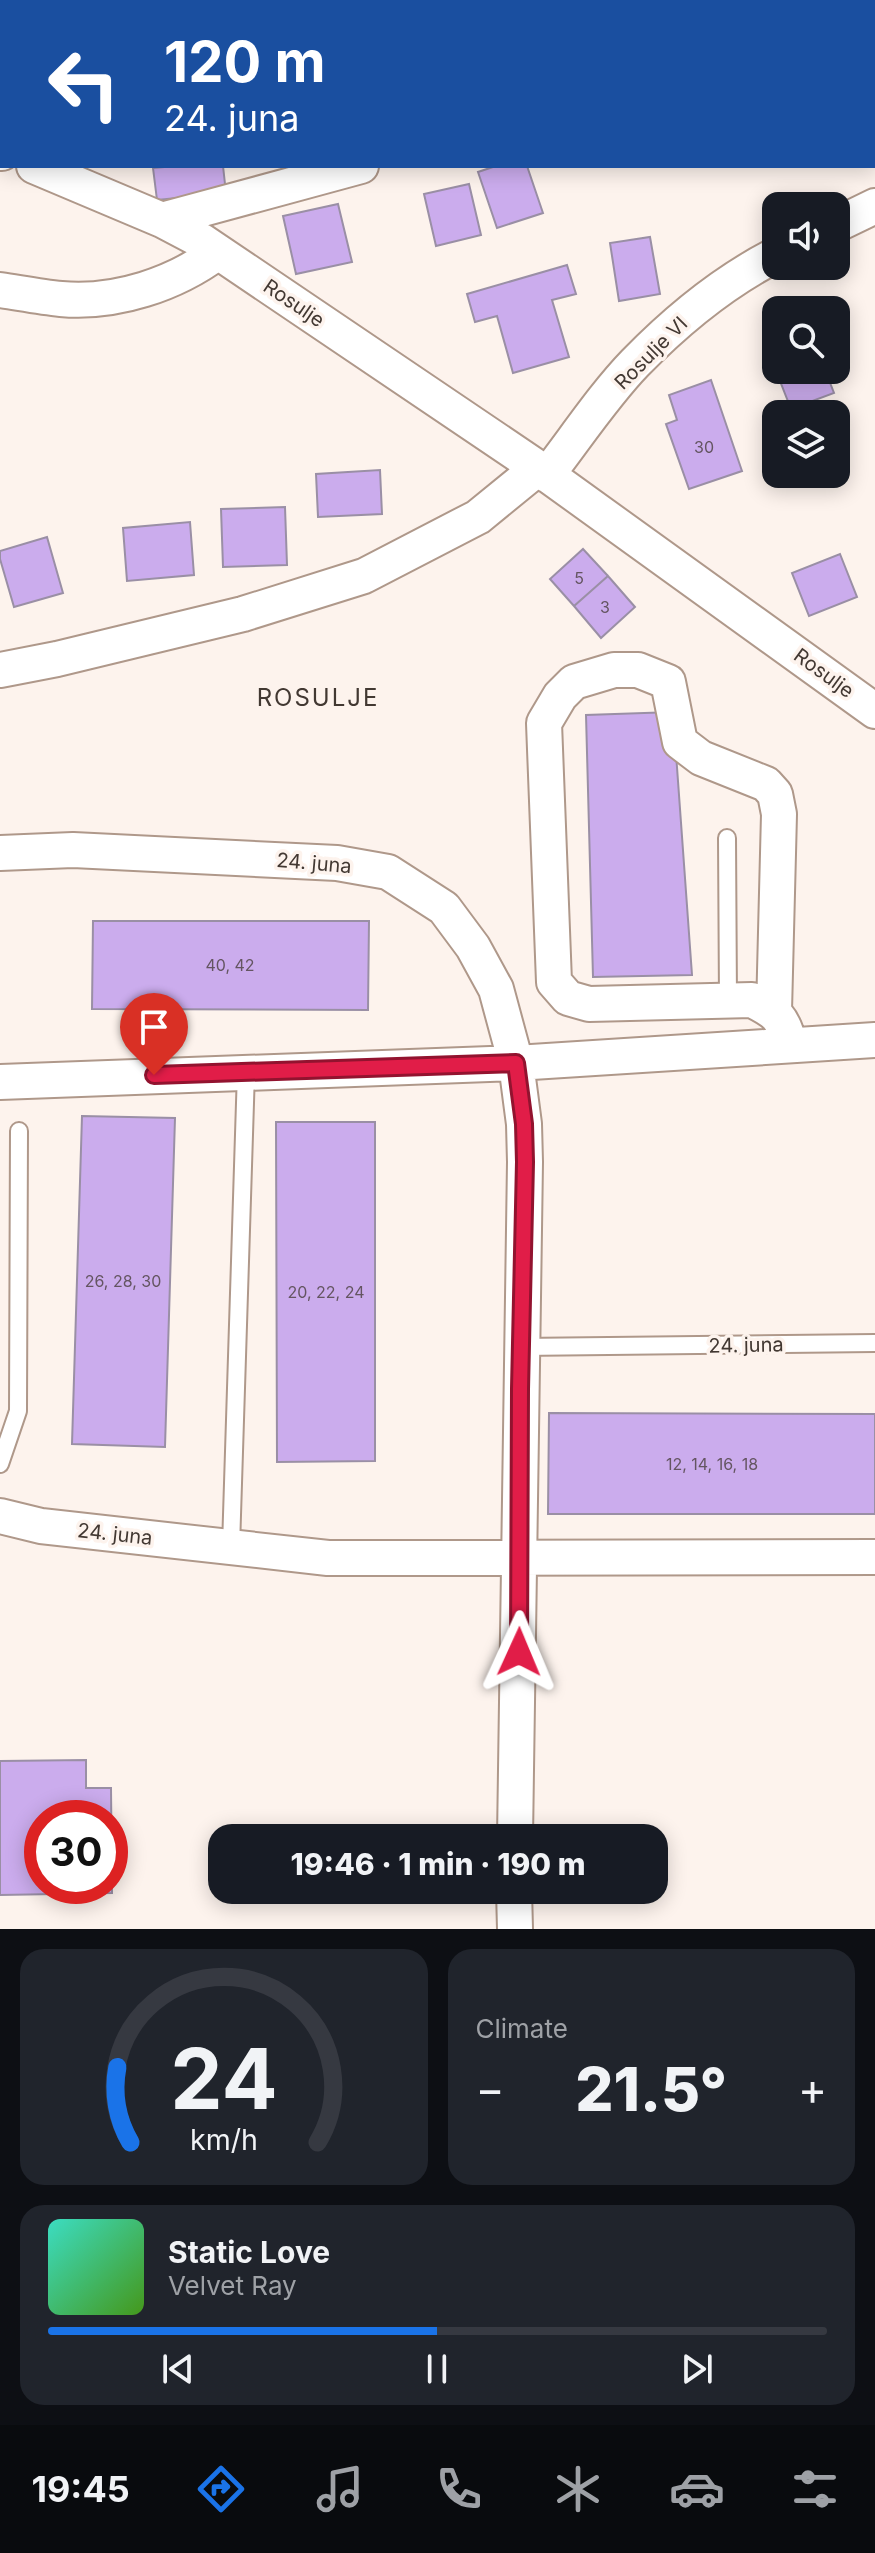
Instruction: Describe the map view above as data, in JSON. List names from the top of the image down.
{
  "streets": {
    "street": ["Rosulje", "Rosulje VI", "24. juna"]
  },
  "crossings": [
    ["Rosulje", "Rosulje VI"]
  ],
  "districts": ["ROSULJE"],
  "house_numbers": [
    "30",
    "5",
    "3",
    "40, 42",
    "26, 28, 30",
    "20, 22, 24",
    "12, 14, 16, 18"
  ],
  "page": {
    "turn": ["120 m", "24. juna"],
    "limit": "30",
    "trip": "19:46 · 1 min · 190 m",
    "tile": "Climate",
    "heat": ["−", "21.5°", "+"],
    "song": ["Static Love", "Velvet Ray"],
    "tabs": "19:45",
    "gauge": ["24", "km/h"]
  }
}
